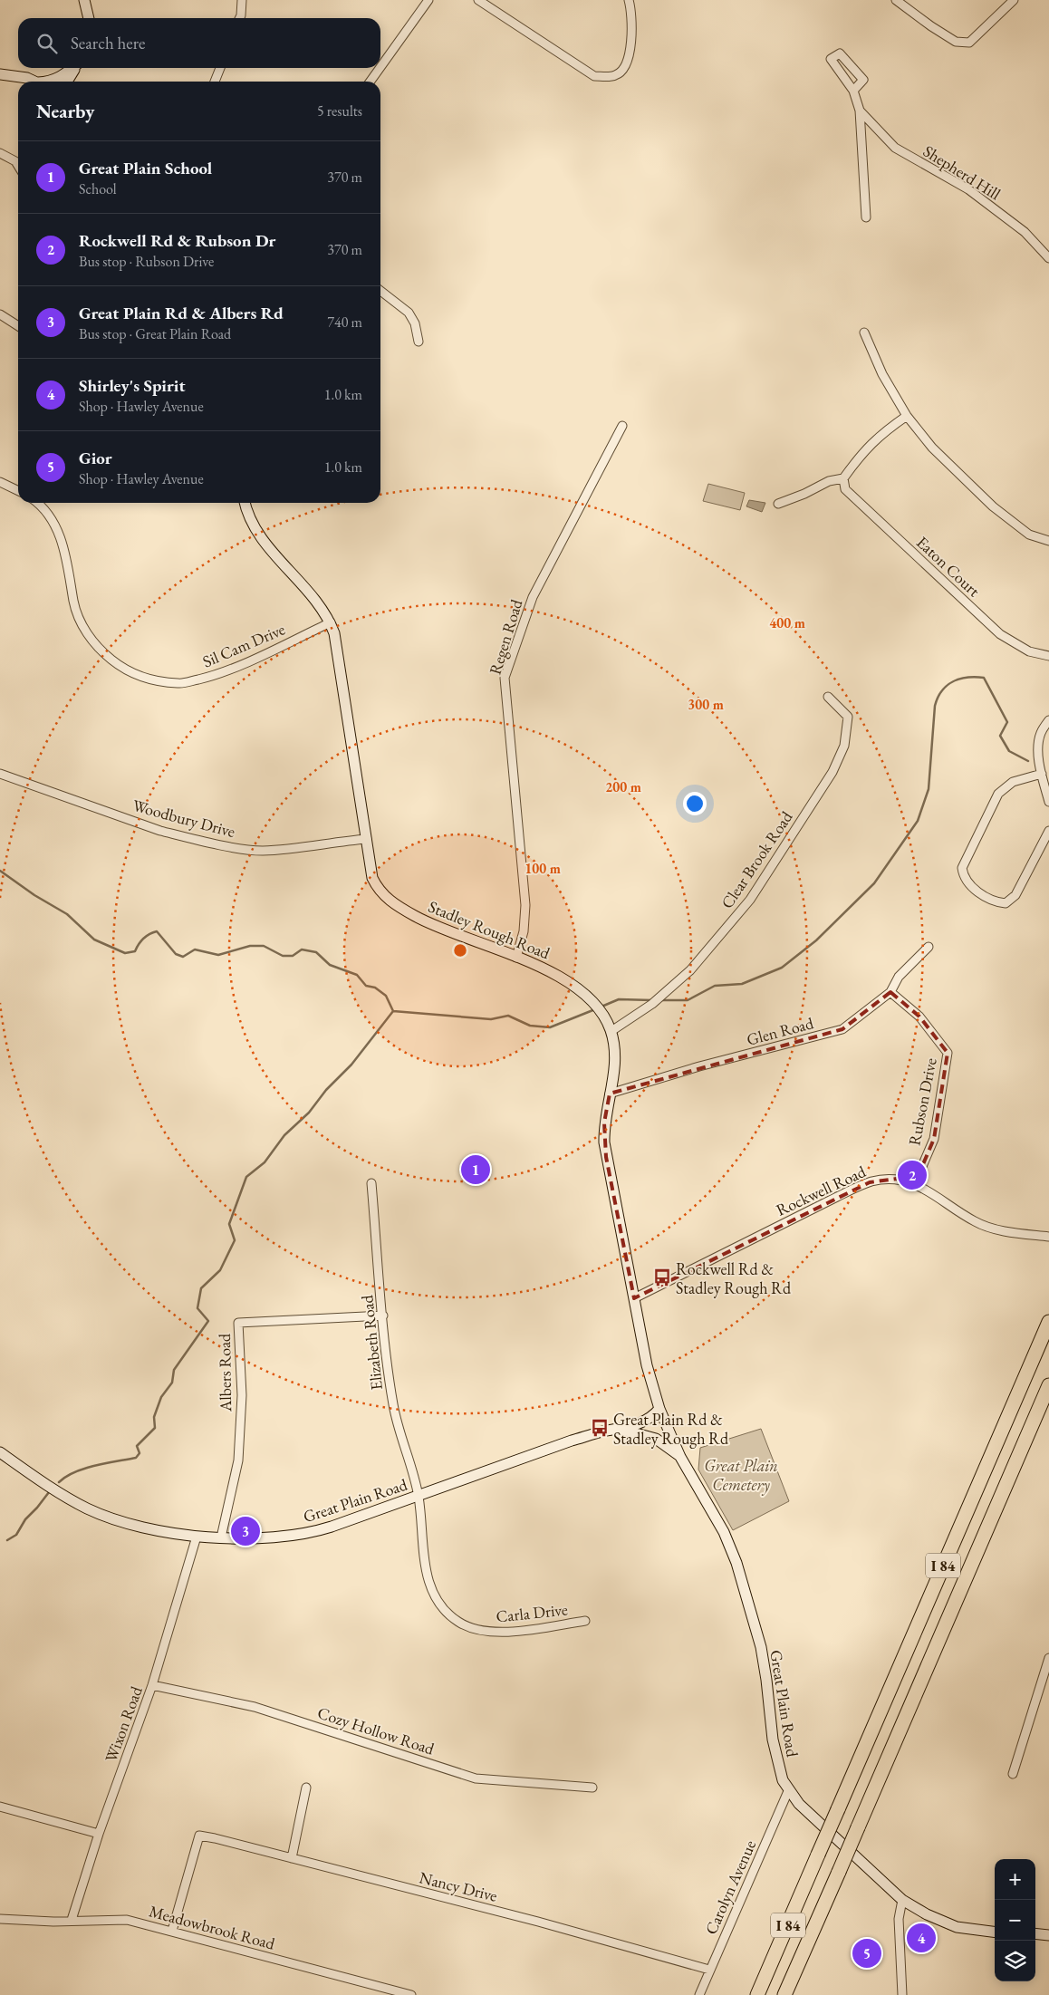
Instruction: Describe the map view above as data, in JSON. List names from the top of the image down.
{
  "streets": {
    "highway": ["I 84"],
    "main road": ["Stadley Rough Road", "Great Plain Road"],
    "street": [
      "Shepherd Hill",
      "Eaton Court",
      "Regen Road",
      "Sil Cam Drive",
      "Woodbury Drive",
      "Clear Brook Road",
      "Glen Road",
      "Rubson Drive",
      "Rockwell Road",
      "Elizabeth Road",
      "Albers Road",
      "Carla Drive",
      "Wixon Road",
      "Cozy Hollow Road",
      "Nancy Drive",
      "Carolyn Avenue",
      "Meadowbrook Road"
    ]
  },
  "crossings": [
    ["Regen Road", "Stadley Rough Road"],
    ["Sil Cam Drive", "Stadley Rough Road"],
    ["Woodbury Drive", "Stadley Rough Road"],
    ["Clear Brook Road", "Stadley Rough Road"],
    ["Stadley Rough Road", "Glen Road"],
    ["Stadley Rough Road", "Rockwell Road"],
    ["Stadley Rough Road", "Great Plain Road"],
    ["Glen Road", "Rubson Drive"],
    ["Rubson Drive", "Rockwell Road"],
    ["Elizabeth Road", "Albers Road"],
    ["Elizabeth Road", "Great Plain Road"],
    ["Elizabeth Road", "Carla Drive"],
    ["Albers Road", "Great Plain Road"],
    ["Great Plain Road", "Carla Drive"],
    ["Great Plain Road", "Wixon Road"],
    ["Great Plain Road", "Carolyn Avenue"],
    ["Wixon Road", "Cozy Hollow Road"],
    ["Wixon Road", "Meadowbrook Road"],
    ["Nancy Drive", "Carolyn Avenue"],
    ["Nancy Drive", "Meadowbrook Road"]
  ],
  "parks": ["Great Plain Cemetery"],
  "places": {
    "bus stop": ["Rockwell Rd & Stadley Rough Rd", "Great Plain Rd & Stadley Rough Rd"]
  },
  "page": {
    "search": "Search here",
    "heading": ["Nearby", "5 results"],
    "list": [
      {
        "mark": "1",
        "name": "Great Plain School",
        "note": "School",
        "value": "370 m"
      },
      {
        "mark": "2",
        "name": "Rockwell Rd & Rubson Dr",
        "note": "Bus stop · Rubson Drive",
        "value": "370 m"
      },
      {
        "mark": "3",
        "name": "Great Plain Rd & Albers Rd",
        "note": "Bus stop · Great Plain Road",
        "value": "740 m"
      },
      {
        "mark": "4",
        "name": "Shirley's Spirit",
        "note": "Shop · Hawley Avenue",
        "value": "1.0 km"
      },
      {
        "mark": "5",
        "name": "Gior",
        "note": "Shop · Hawley Avenue",
        "value": "1.0 km"
      }
    ],
    "pins": [
      "1",
      "2",
      "3",
      "4",
      "5"
    ],
    "map_buttons": ["+", "−"]
  },
  "rings": [
    "400 m",
    "300 m",
    "200 m",
    "100 m"
  ]
}
